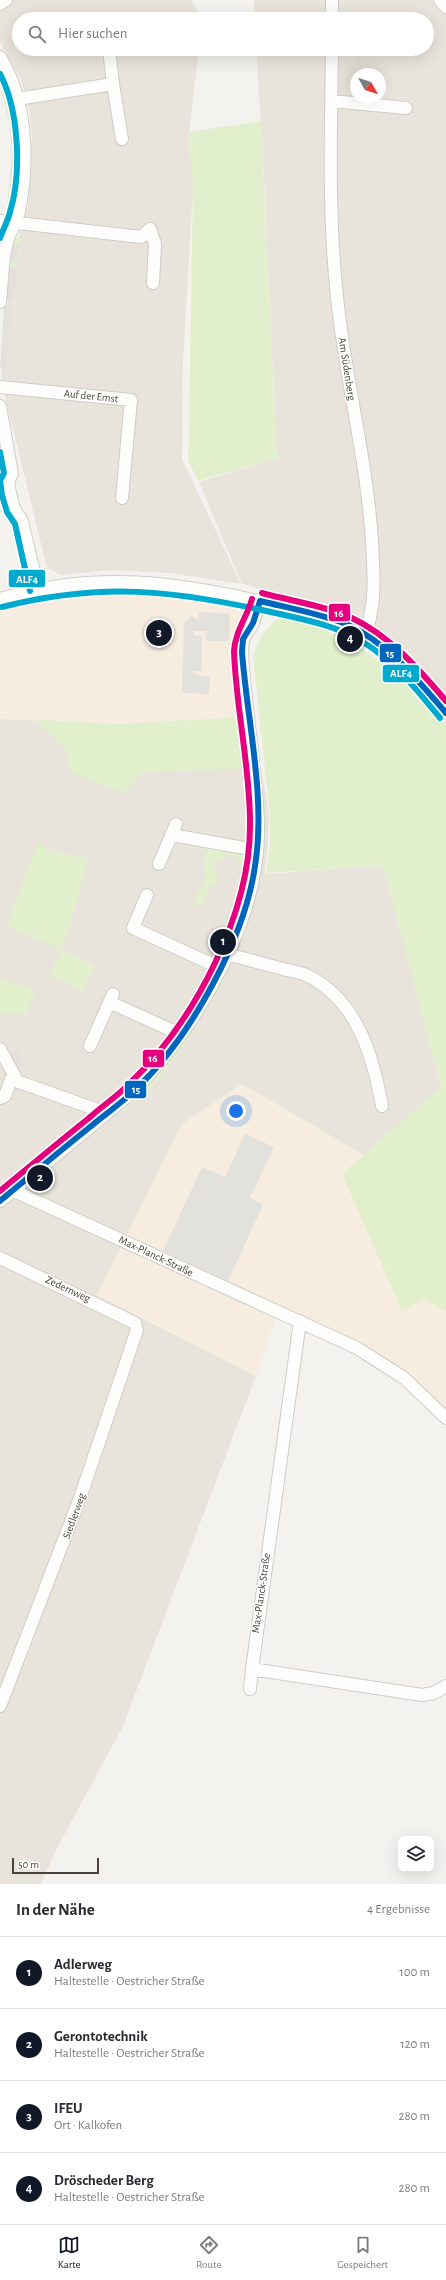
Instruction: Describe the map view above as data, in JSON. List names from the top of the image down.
{
  "streets": {
    "street": [
      "Am Südenberg",
      "Auf der Emst",
      "Max-Planck-Straße",
      "Zedernweg",
      "Siedlerweg"
    ]
  },
  "crossings": [
    ["Zedernweg", "Siedlerweg"]
  ],
  "lines": ["transit line ALF4", "transit line 16", "transit line 15"],
  "scale_bar": "50 m",
  "north": "bottom right",
  "page": {
    "search": "Hier suchen",
    "pins": [
      "3",
      "4",
      "1",
      "2"
    ],
    "scale": "50 m",
    "heading": ["In der Nähe", "4 Ergebnisse"],
    "list": [
      {
        "mark": "1",
        "name": "Adlerweg",
        "note": "Haltestelle · Oestricher Straße",
        "value": "100 m"
      },
      {
        "mark": "2",
        "name": "Gerontotechnik",
        "note": "Haltestelle · Oestricher Straße",
        "value": "120 m"
      },
      {
        "mark": "3",
        "name": "IFEU",
        "note": "Ort · Kalkofen",
        "value": "280 m"
      },
      {
        "mark": "4",
        "name": "Dröscheder Berg",
        "note": "Haltestelle · Oestricher Straße",
        "value": "280 m"
      }
    ],
    "nav": ["Karte", "Route", "Gespeichert"]
  }
}
